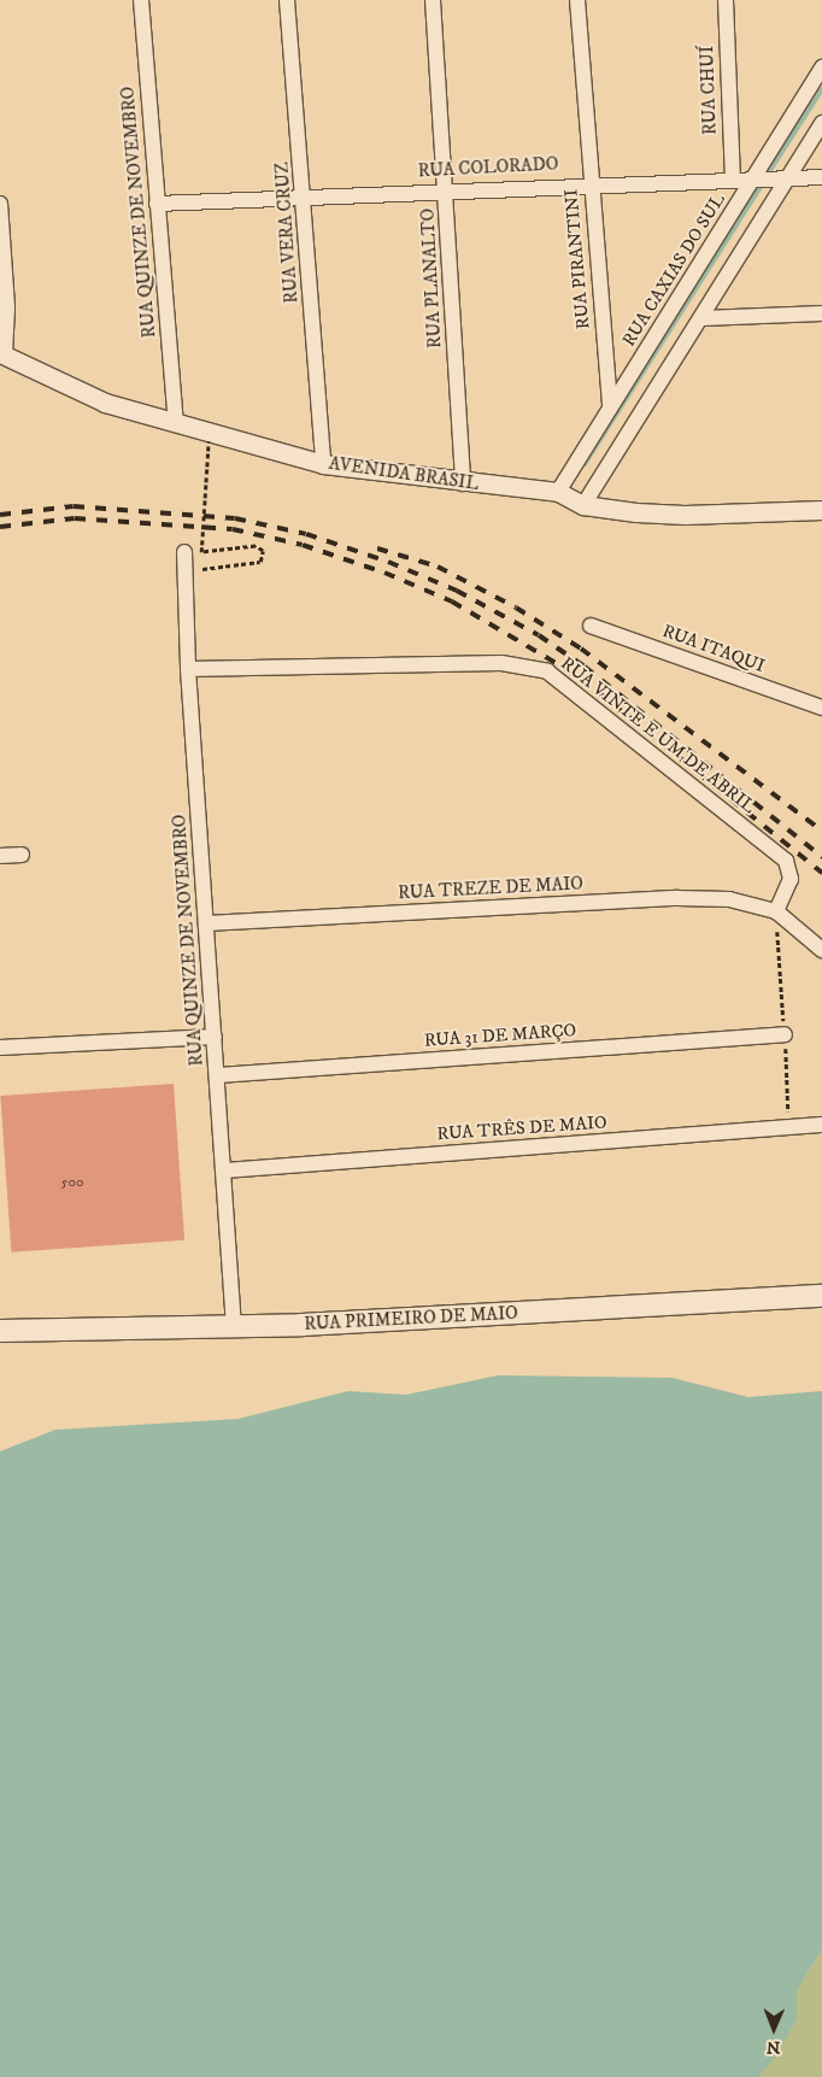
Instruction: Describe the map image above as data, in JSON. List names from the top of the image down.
{
  "streets": {
    "main road": ["RUA PRIMEIRO DE MAIO"],
    "street": [
      "RUA CHUÍ",
      "RUA COLORADO",
      "RUA QUINZE DE NOVEMBRO",
      "RUA VERA CRUZ",
      "RUA PIRANTINI",
      "RUA CAXIAS DO SUL",
      "RUA PLANALTO",
      "AVENIDA BRASIL",
      "RUA ITAQUI",
      "RUA VINTE E UM DE ABRIL",
      "RUA TREZE DE MAIO",
      "RUA 31 DE MARÇO",
      "RUA TRÊS DE MAIO"
    ]
  },
  "crossings": [
    ["RUA CHUÍ", "RUA COLORADO"],
    ["RUA COLORADO", "RUA QUINZE DE NOVEMBRO"],
    ["RUA COLORADO", "RUA VERA CRUZ"],
    ["RUA COLORADO", "RUA PIRANTINI"],
    ["RUA COLORADO", "RUA CAXIAS DO SUL"],
    ["RUA COLORADO", "RUA PLANALTO"],
    ["RUA QUINZE DE NOVEMBRO", "AVENIDA BRASIL"],
    ["RUA QUINZE DE NOVEMBRO", "RUA VINTE E UM DE ABRIL"],
    ["RUA QUINZE DE NOVEMBRO", "RUA TREZE DE MAIO"],
    ["RUA QUINZE DE NOVEMBRO", "RUA 31 DE MARÇO"],
    ["RUA QUINZE DE NOVEMBRO", "RUA TRÊS DE MAIO"],
    ["RUA QUINZE DE NOVEMBRO", "RUA PRIMEIRO DE MAIO"],
    ["RUA VERA CRUZ", "AVENIDA BRASIL"],
    ["RUA PIRANTINI", "RUA CAXIAS DO SUL"],
    ["RUA CAXIAS DO SUL", "AVENIDA BRASIL"],
    ["RUA PLANALTO", "AVENIDA BRASIL"],
    ["RUA VINTE E UM DE ABRIL", "RUA TREZE DE MAIO"]
  ],
  "house_numbers": ["500"],
  "north": "bottom"
}
